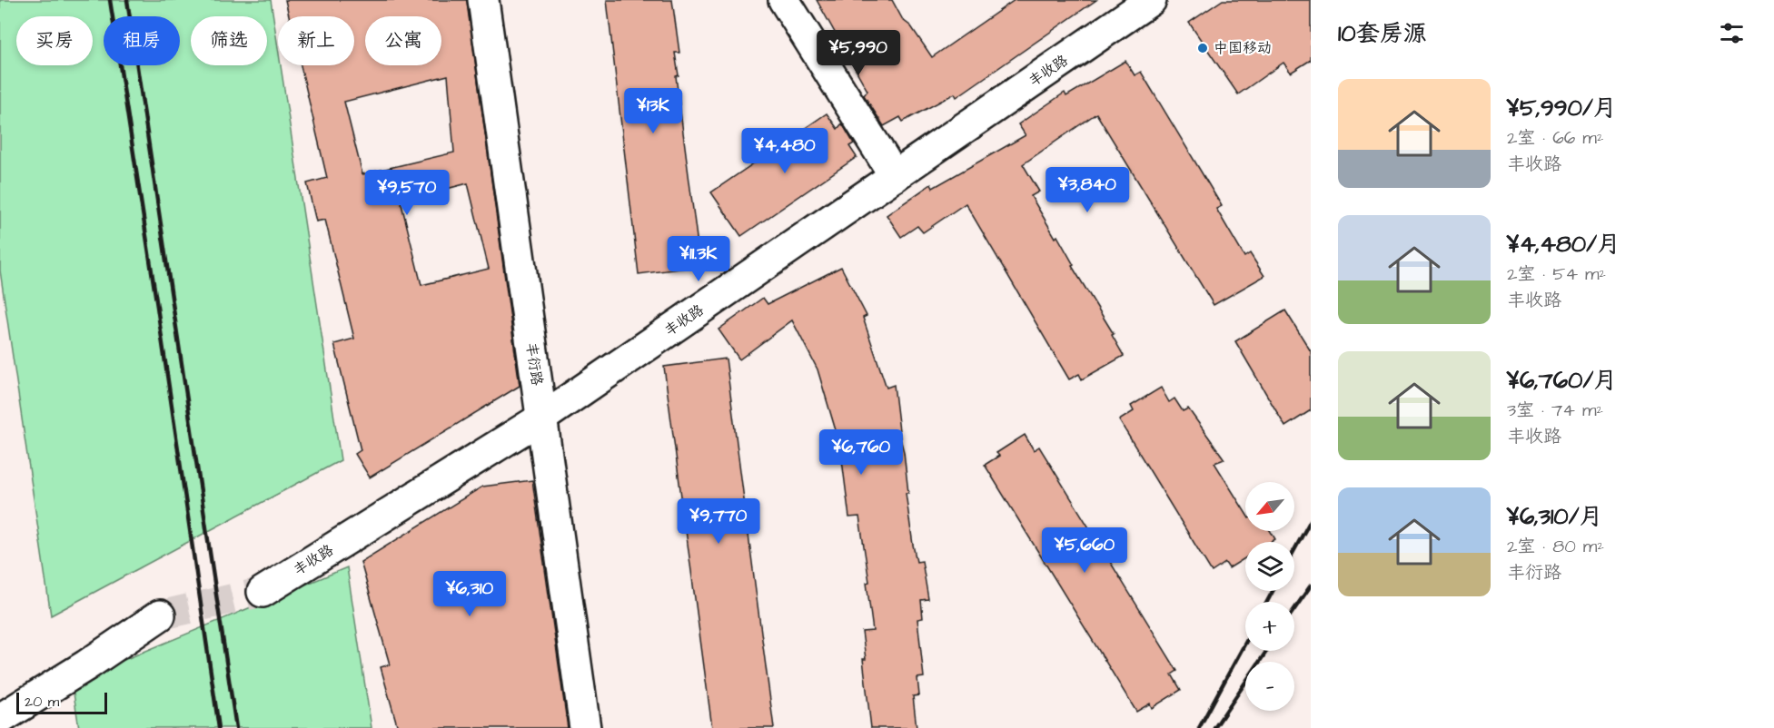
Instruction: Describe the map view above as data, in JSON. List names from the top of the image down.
{
  "streets": {
    "street": ["丰收路", "丰衍路"]
  },
  "crossings": [
    ["丰收路", "丰衍路"]
  ],
  "places": ["中国移动"],
  "scale_bar": "20 m",
  "north": "bottom left",
  "page": {
    "heading": "10套房源",
    "chip": [
      "买房",
      "租房",
      "筛选",
      "新上",
      "公寓"
    ],
    "price": [
      "¥5,990",
      "¥13K",
      "¥4,480",
      "¥3,840",
      "¥9,570",
      "¥11.3K",
      "¥6,760",
      "¥9,770",
      "¥5,660",
      "¥6,310"
    ],
    "list": [
      {
        "name": "¥5,990/月",
        "note": "2室 · 66 m² · 丰收路"
      },
      {
        "name": "¥4,480/月",
        "note": "2室 · 54 m² · 丰收路"
      },
      {
        "name": "¥6,760/月",
        "note": "3室 · 74 m² · 丰收路"
      },
      {
        "name": "¥6,310/月",
        "note": "2室 · 80 m² · 丰衍路"
      }
    ],
    "map_buttons": ["+", "−"],
    "scale": "20 m"
  }
}
